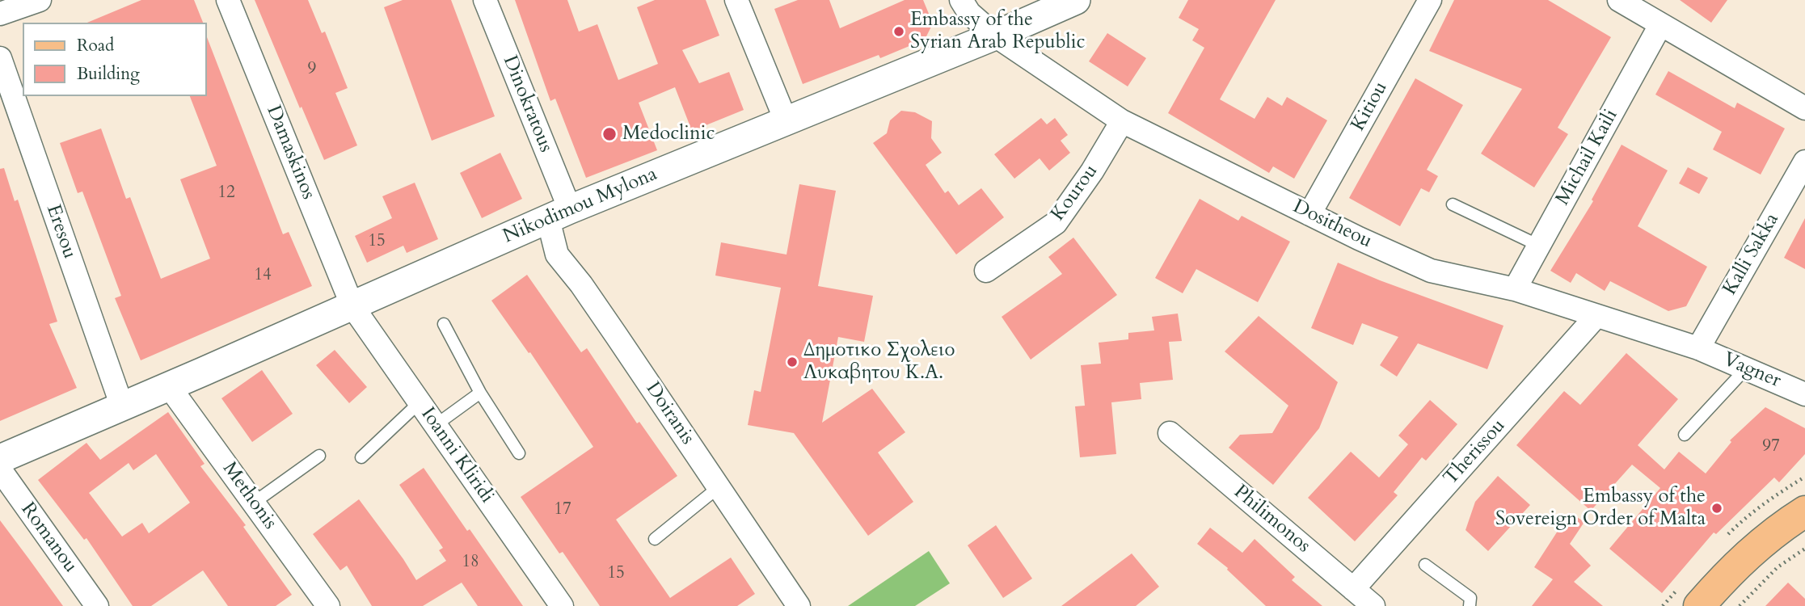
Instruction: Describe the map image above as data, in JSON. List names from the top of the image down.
{
  "streets": {
    "street": [
      "Dinokratous",
      "Kitiou",
      "Damaskinos",
      "Michail Kaili",
      "Kourou",
      "Nikodimou Mylona",
      "Dositheou",
      "Eresou",
      "Kalli Sakka",
      "Vagner",
      "Doiranis",
      "Therissou",
      "Ioanni Kliridi",
      "Methonis",
      "Philimonos",
      "Romanou"
    ]
  },
  "crossings": [
    ["Dinokratous", "Nikodimou Mylona"],
    ["Dinokratous", "Doiranis"],
    ["Kitiou", "Dositheou"],
    ["Damaskinos", "Nikodimou Mylona"],
    ["Damaskinos", "Ioanni Kliridi"],
    ["Michail Kaili", "Dositheou"],
    ["Kourou", "Dositheou"],
    ["Nikodimou Mylona", "Dositheou"],
    ["Nikodimou Mylona", "Eresou"],
    ["Nikodimou Mylona", "Doiranis"],
    ["Nikodimou Mylona", "Ioanni Kliridi"],
    ["Nikodimou Mylona", "Methonis"],
    ["Dositheou", "Kalli Sakka"],
    ["Dositheou", "Vagner"],
    ["Dositheou", "Therissou"],
    ["Kalli Sakka", "Vagner"],
    ["Therissou", "Philimonos"]
  ],
  "places": [
    "Embassy of the Syrian Arab Republic",
    "Medoclinic",
    "Δημοτικο Σχολειο Λυκαβητου Κ.Α.",
    "Embassy of the Sovereign Order of Malta"
  ],
  "house_numbers": [
    "9",
    "12",
    "15",
    "14",
    "97",
    "17",
    "18",
    "15"
  ],
  "legend": ["Road", "Building"]
}
